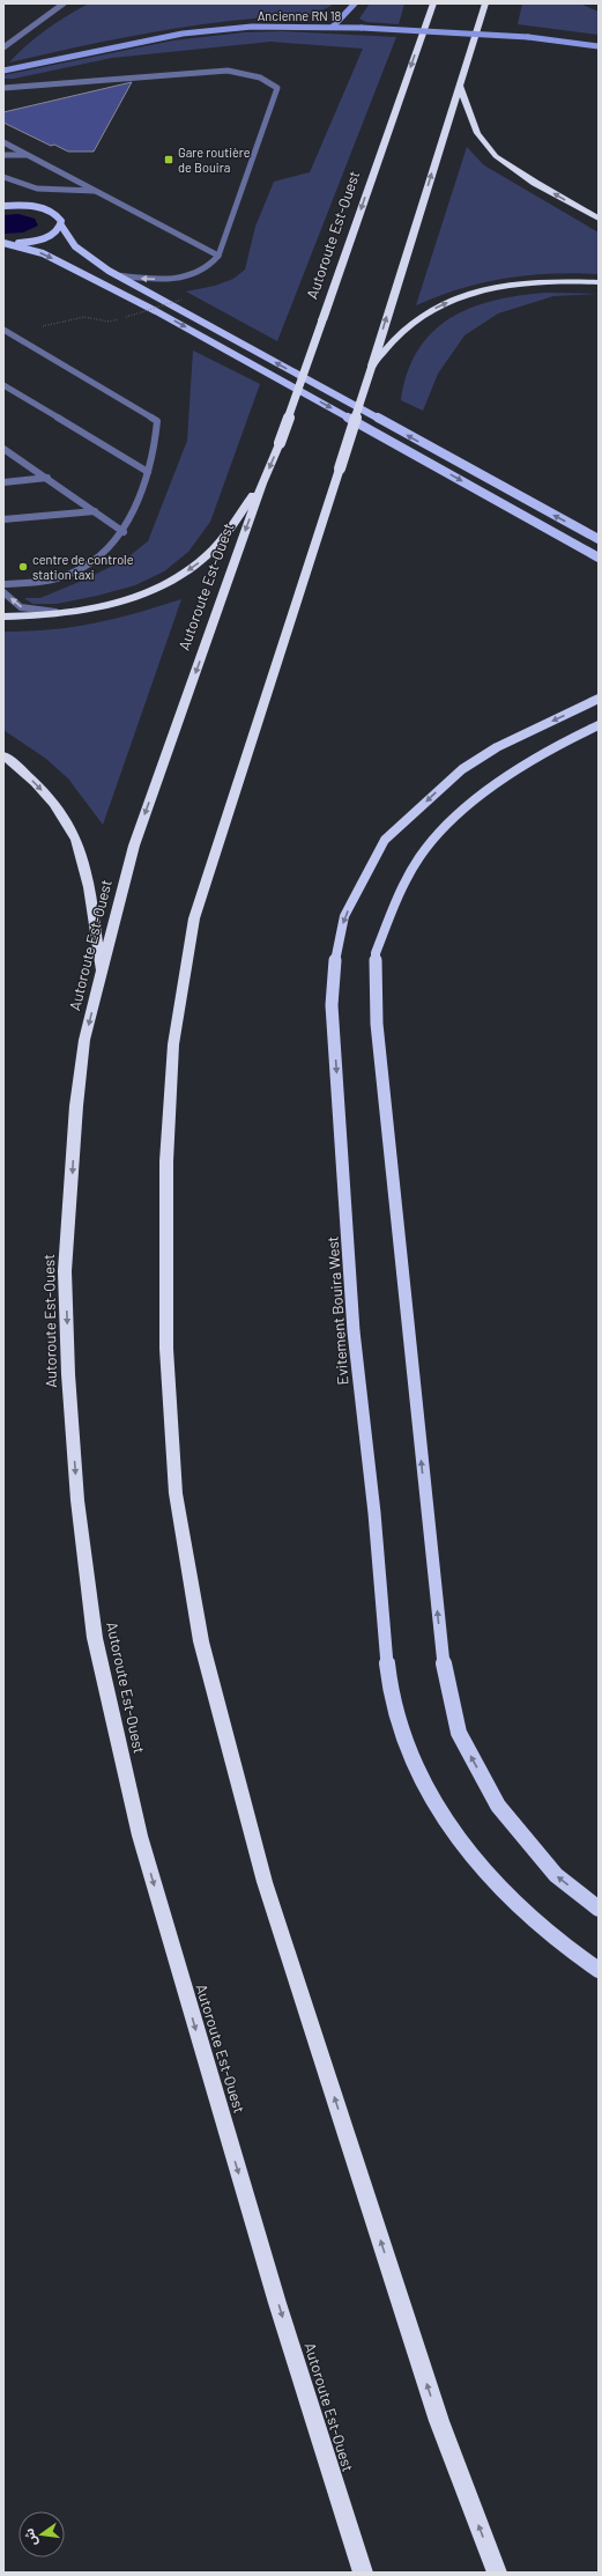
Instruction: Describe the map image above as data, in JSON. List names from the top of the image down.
{
  "streets": {
    "highway": ["Autoroute Est-Ouest", "Evitement Bouira West"],
    "main road": ["Ancienne RN 18"]
  },
  "one_way": ["Evitement Bouira West"],
  "places": {
    "transit": ["Gare routière de Bouira"],
    "other": ["centre de controle station taxi"]
  },
  "north": "left"
}
